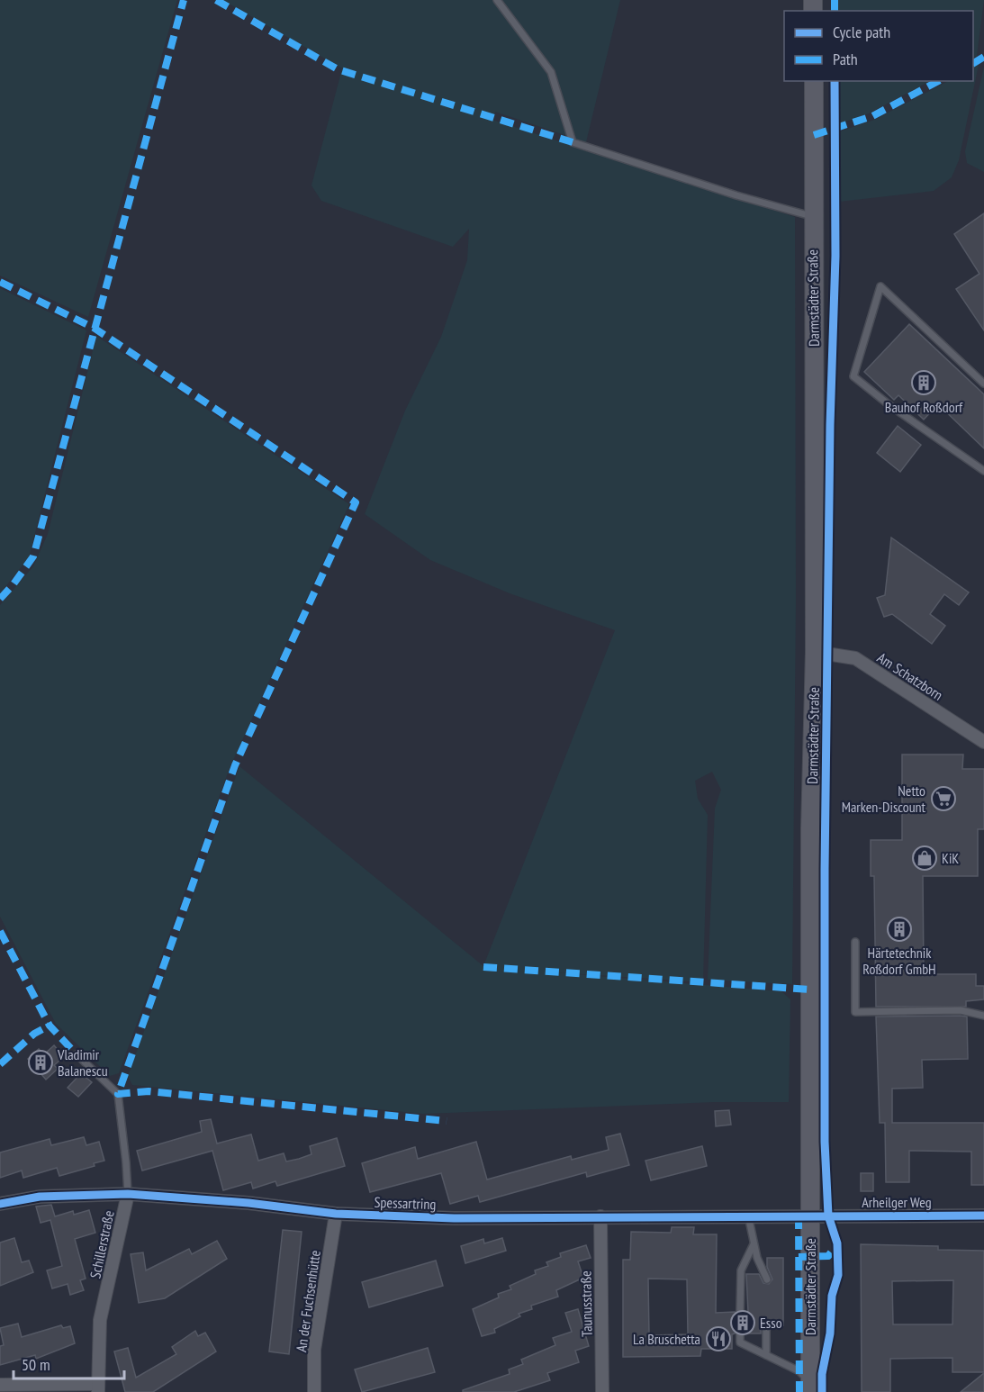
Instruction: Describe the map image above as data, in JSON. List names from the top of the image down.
{
  "streets": {
    "main road": ["Darmstädter Straße"],
    "street": [
      "Am Schatzborn",
      "Arheilger Weg",
      "Spessartring",
      "Schillerstraße",
      "An der Fuchsenhütte",
      "Taunusstraße"
    ]
  },
  "crossings": [
    ["Darmstädter Straße", "Am Schatzborn"],
    ["Darmstädter Straße", "Arheilger Weg"],
    ["Darmstädter Straße", "Spessartring"],
    ["Arheilger Weg", "Spessartring"],
    ["Spessartring", "Schillerstraße"],
    ["Spessartring", "An der Fuchsenhütte"],
    ["Spessartring", "Taunusstraße"]
  ],
  "places": {
    "building": [
      "Bauhof Roßdorf",
      "Härtetechnik Roßdorf GmbH",
      "Vladimir Balanescu",
      "Esso"
    ],
    "supermarket": ["Netto Marken-Discount"],
    "shop": ["KiK"],
    "restaurant": ["La Bruschetta"]
  },
  "legend": ["Cycle path", "Path"],
  "scale_bar": "50 m"
}
